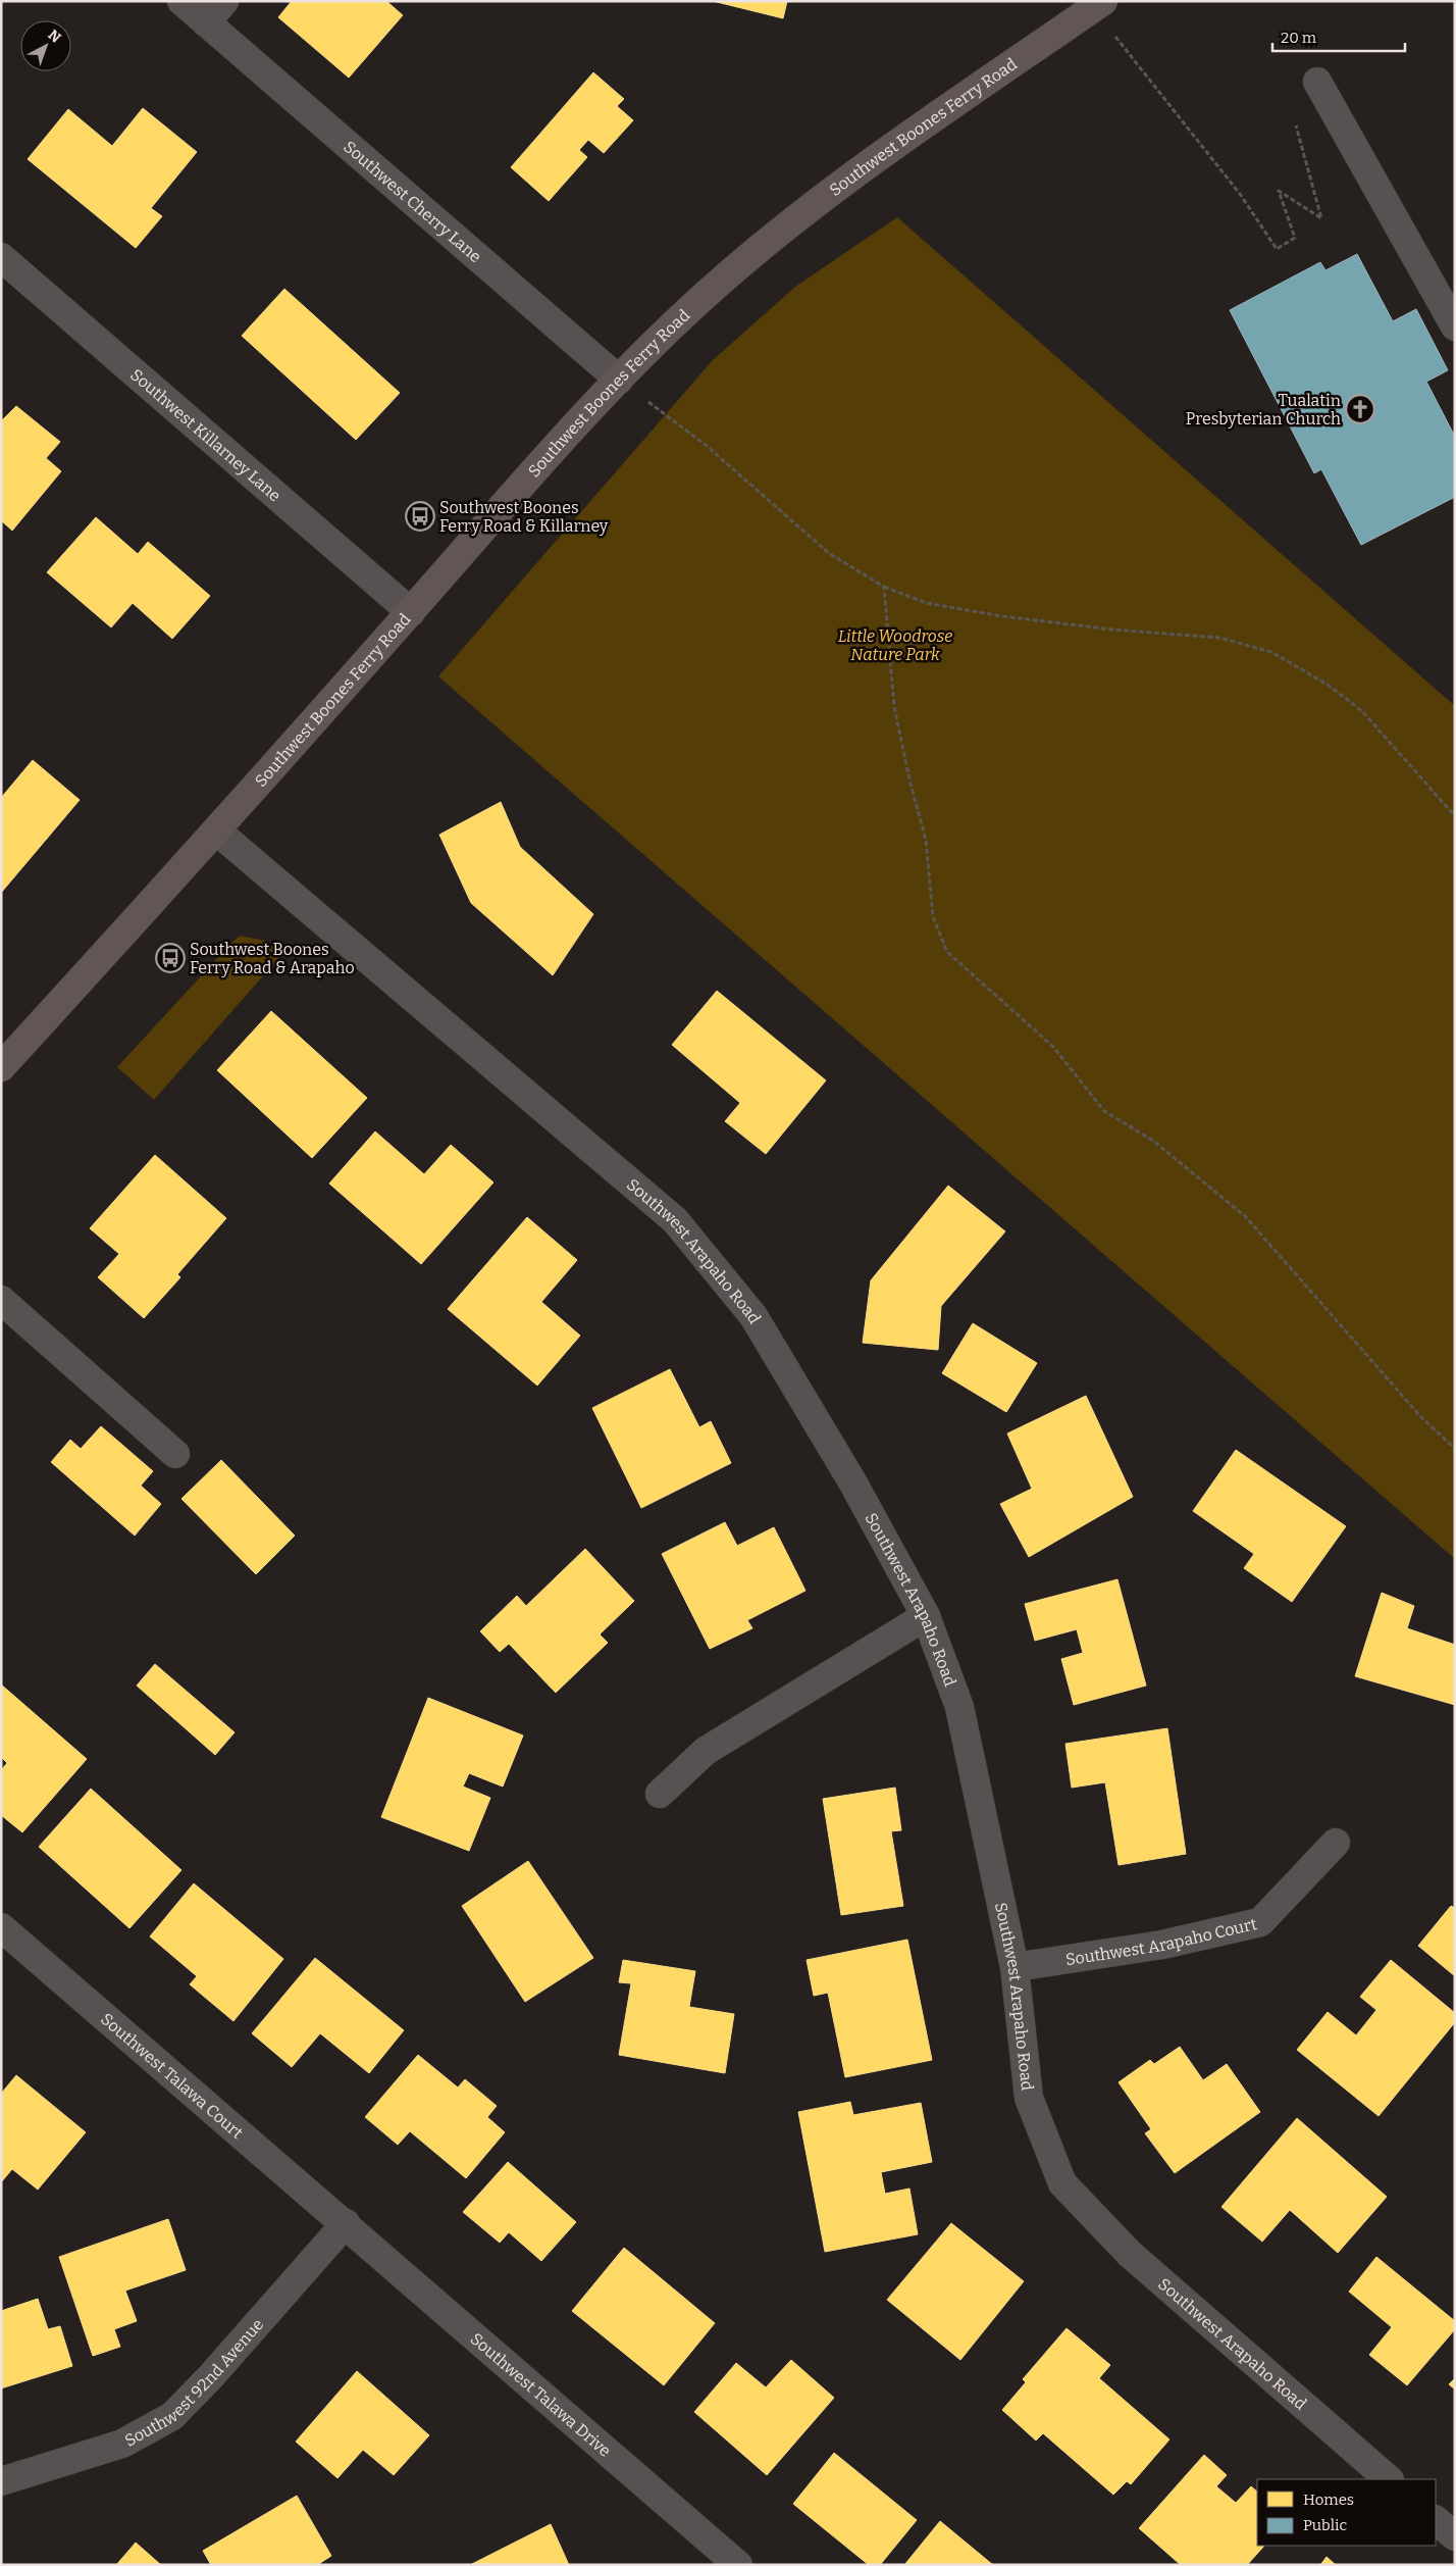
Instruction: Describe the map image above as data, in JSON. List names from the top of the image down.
{
  "streets": {
    "main road": ["Southwest Boones Ferry Road"],
    "street": [
      "Southwest Cherry Lane",
      "Southwest Killarney Lane",
      "Southwest Arapaho Road",
      "Southwest Arapaho Court",
      "Southwest Talawa Court",
      "Southwest 92nd Avenue",
      "Southwest Talawa Drive"
    ]
  },
  "crossings": [
    ["Southwest Boones Ferry Road", "Southwest Cherry Lane"],
    ["Southwest Boones Ferry Road", "Southwest Killarney Lane"],
    ["Southwest Boones Ferry Road", "Southwest Arapaho Road"],
    ["Southwest Arapaho Road", "Southwest Arapaho Court"],
    ["Southwest Talawa Court", "Southwest 92nd Avenue"],
    ["Southwest Talawa Court", "Southwest Talawa Drive"],
    ["Southwest 92nd Avenue", "Southwest Talawa Drive"]
  ],
  "parks": ["Little Woodrose Nature Park"],
  "places": {
    "church": ["Tualatin Presbyterian Church"],
    "bus stop": ["Southwest Boones Ferry Road & Killarney", "Southwest Boones Ferry Road & Arapaho"]
  },
  "legend": ["Homes", "Public"],
  "scale_bar": "20 m",
  "north": "top right"
}
